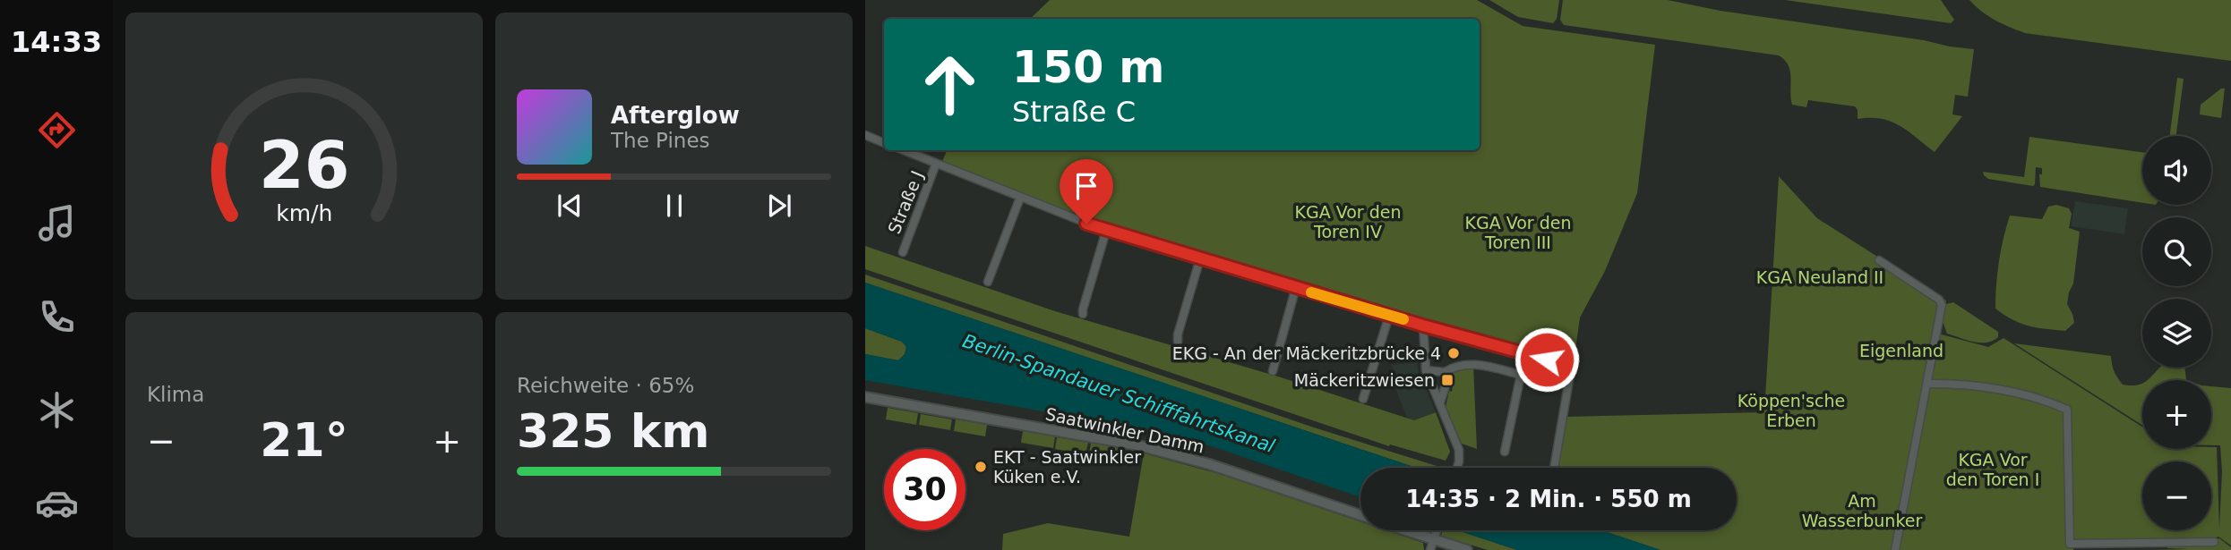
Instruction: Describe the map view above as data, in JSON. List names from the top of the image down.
{
  "streets": {
    "main road": ["Saatwinkler Damm"],
    "street": ["Straße J"]
  },
  "water": ["Berlin-Spandauer Schifffahrtskanal"],
  "parks": [
    "KGA Vor den Toren IV",
    "KGA Vor den Toren III",
    "KGA Neuland II",
    "Eigenland",
    "Köppen'sche Erben",
    "KGA Vor den Toren I",
    "Am Wasserbunker"
  ],
  "places": {
    "other": ["EKG - An der Mäckeritzbrücke 4", "EKT - Saatwinkler Küken e.V."],
    "transit": ["Mäckeritzwiesen"]
  },
  "page": {
    "tabs": "14:33",
    "turn": ["150 m", "Straße C"],
    "song": ["Afterglow", "The Pines"],
    "map_buttons": ["+", "−"],
    "tile": [
      "Klima",
      ["Reichweite · 65%", "325 km"]
    ],
    "heat": ["−", "21°", "+"],
    "limit": "30",
    "trip": "14:35 · 2 Min. · 550 m",
    "gauge": ["26", "km/h"]
  }
}
